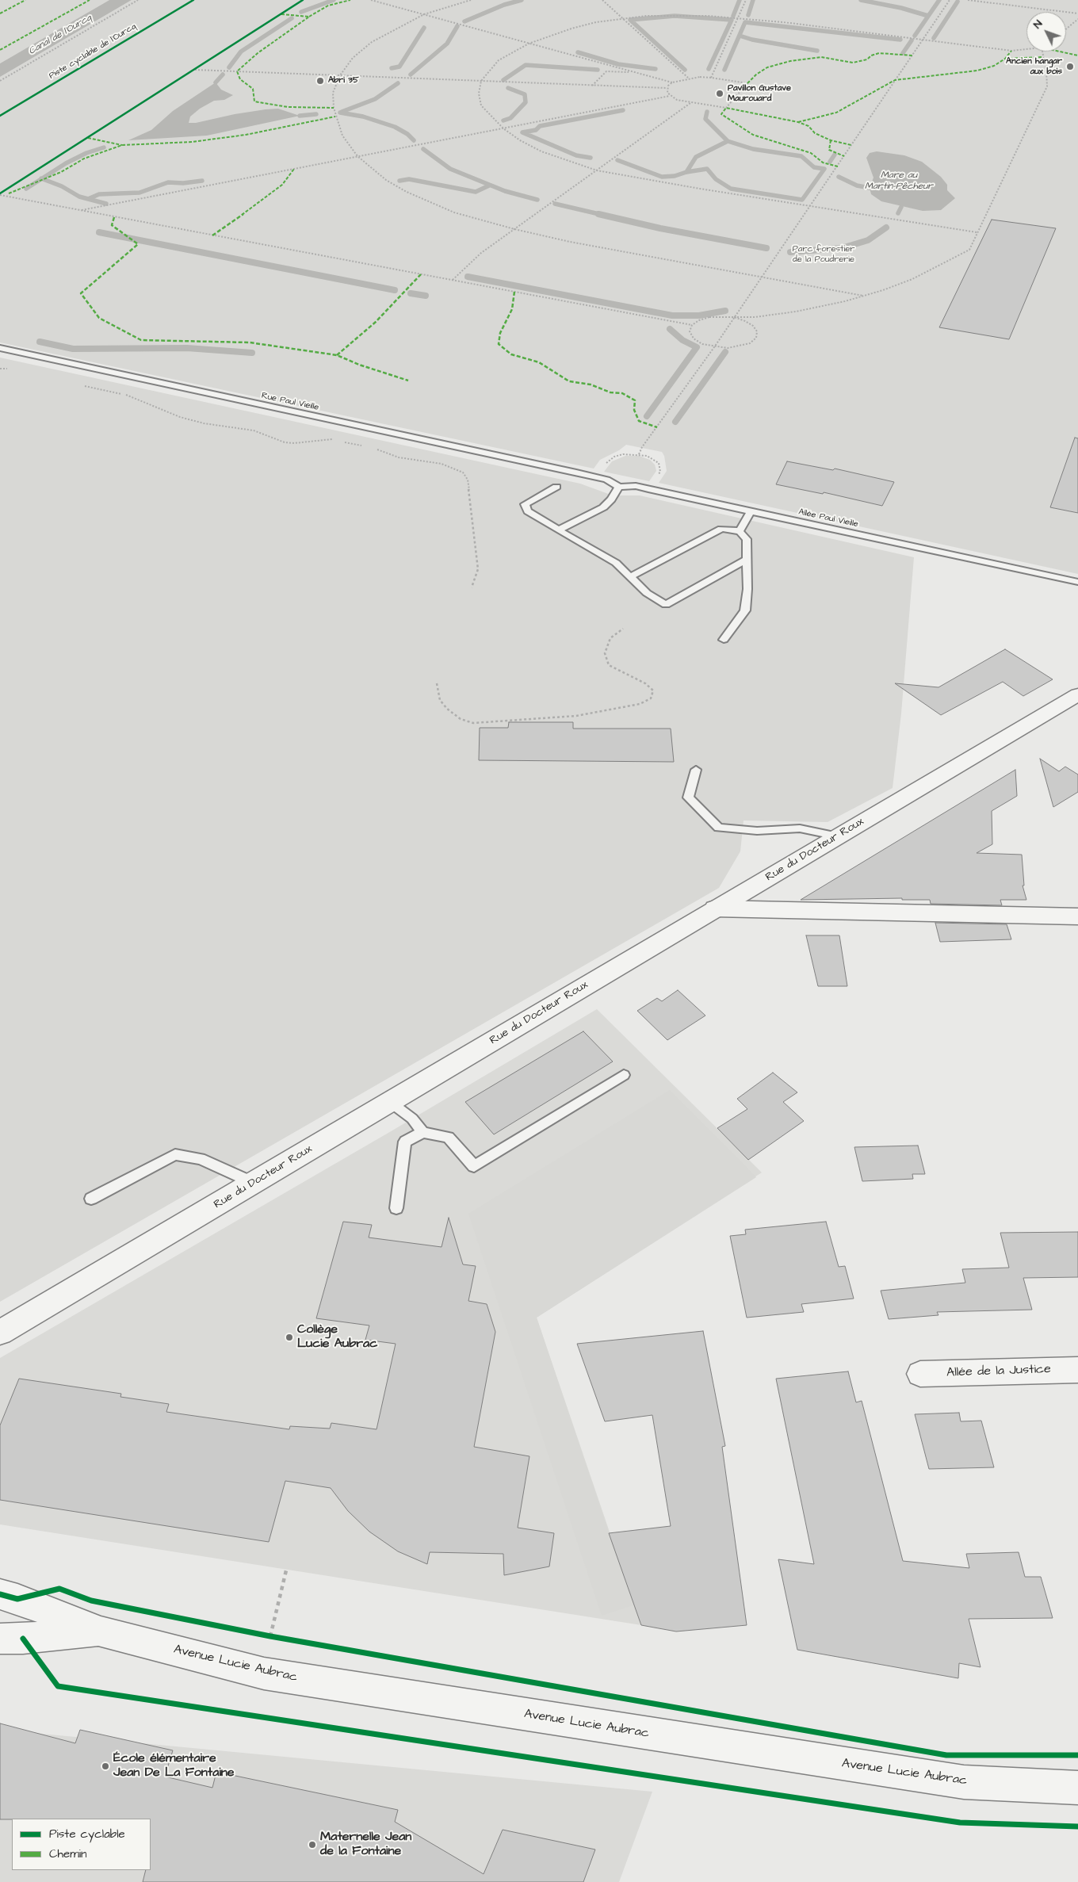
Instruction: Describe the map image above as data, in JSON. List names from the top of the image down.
{
  "streets": {
    "main road": ["Rue du Docteur Roux", "Allée de la Justice", "Avenue Lucie Aubrac"],
    "lane": ["Rue Paul Vieille", "Allée Paul Vieille"],
    "cycle path": ["Piste cyclable de l'Ourcq"]
  },
  "crossings": [
    ["Rue Paul Vieille", "Allée Paul Vieille"]
  ],
  "water": ["Canal de l'Ourcq", "Mare au Martin-Pêcheur"],
  "parks": ["Parc forestier de la Poudrerie"],
  "places": [
    "Ancien hangar aux bois",
    "Abri 35",
    "Pavillon Gustave Maurouard",
    "Collège Lucie Aubrac",
    "École élémentaire Jean De La Fontaine",
    "Maternelle Jean de la Fontaine"
  ],
  "legend": ["Piste cyclable", "Chemin"],
  "north": "top left"
}
